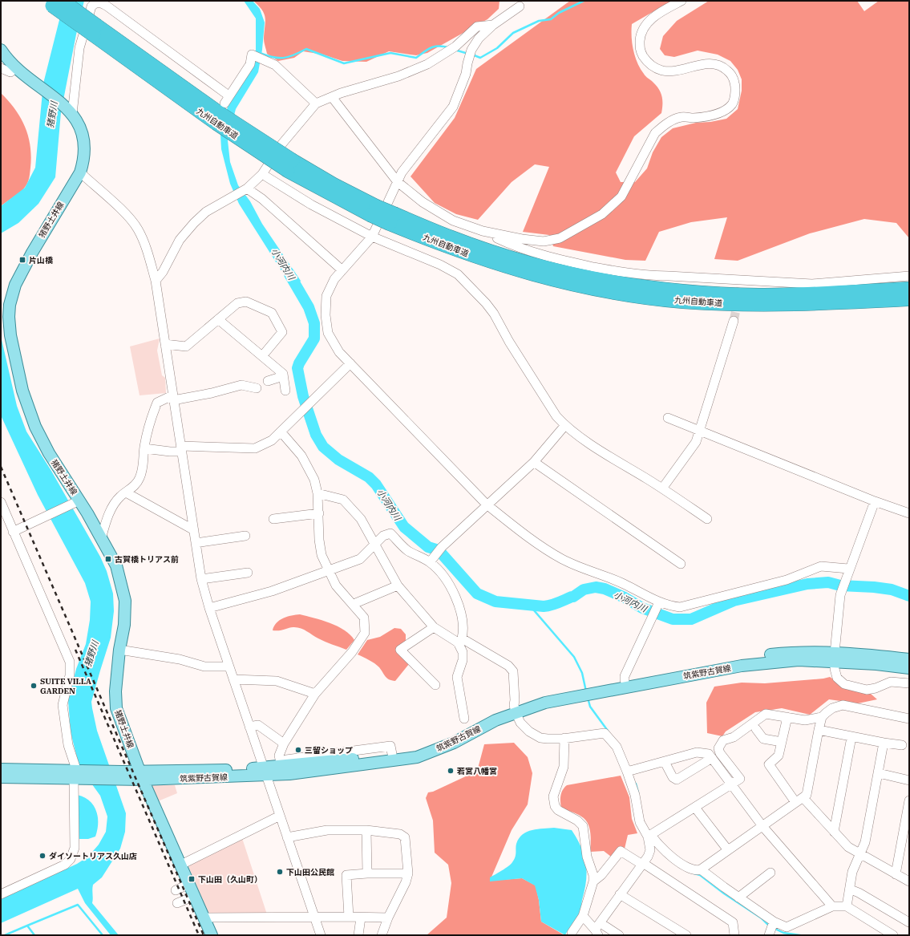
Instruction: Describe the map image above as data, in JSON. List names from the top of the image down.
{
  "streets": {
    "highway": ["九州自動車道"],
    "main road": ["猪野土井線", "筑紫野古賀線"]
  },
  "crossings": [
    ["猪野土井線", "筑紫野古賀線"]
  ],
  "water": ["猪野川", "小河内川"],
  "places": {
    "transit": ["片山橋", "古賀橋トリアス前", "下山田（久山町）"],
    "other": [
      "SUITE VILLA GARDEN",
      "三留ショップ",
      "若宮八幡宮",
      "ダイソートリアス久山店",
      "下山田公民館"
    ]
  }
}
